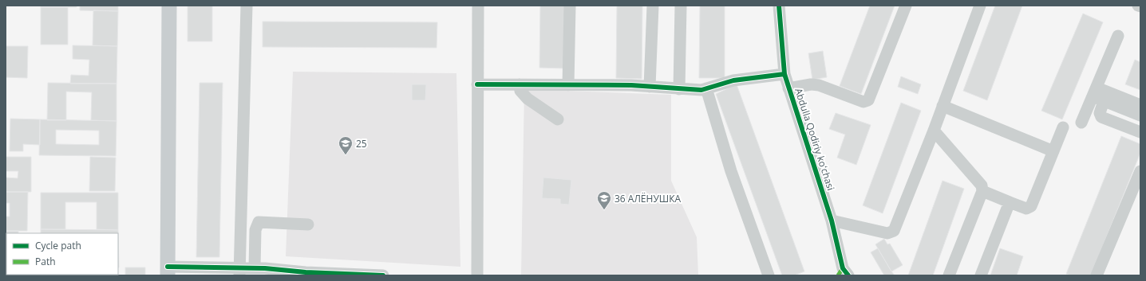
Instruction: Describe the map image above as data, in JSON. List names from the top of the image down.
{
  "streets": {
    "street": ["Abdulla Qodiriy koʻchasi"]
  },
  "places": {
    "school or university": ["25", "36 АЛЁНУШКА"]
  },
  "legend": ["Cycle path", "Path"]
}
